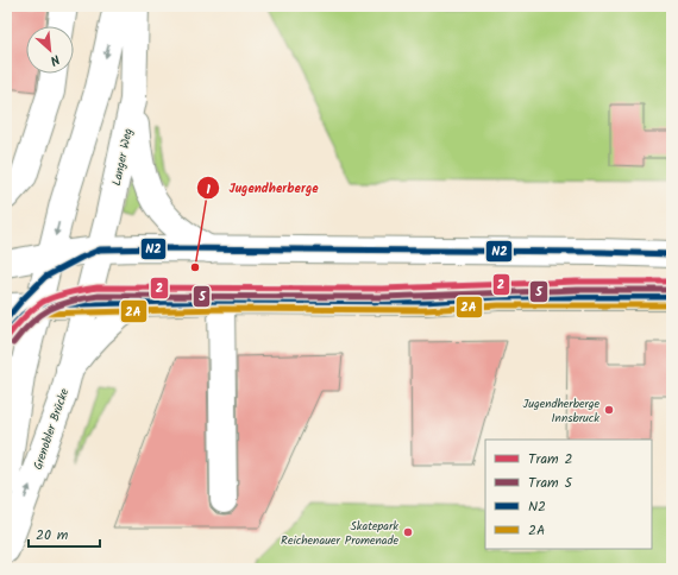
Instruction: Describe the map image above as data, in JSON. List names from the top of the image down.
{
  "streets": {
    "street": ["Langer Weg", "Grenobler Brücke"]
  },
  "crossings": [
    ["Langer Weg", "Grenobler Brücke"]
  ],
  "places": ["Jugendherberge", "Jugendherberge Innsbruck", "Skatepark Reichenauer Promenade"],
  "lines": [
    "transit line N2",
    "tram line 2",
    "tram line 5",
    "transit line 2A"
  ],
  "legend": [
    "Tram 2",
    "Tram 5",
    "N2",
    "2A"
  ],
  "scale_bar": "20 m",
  "north": "bottom right"
}
